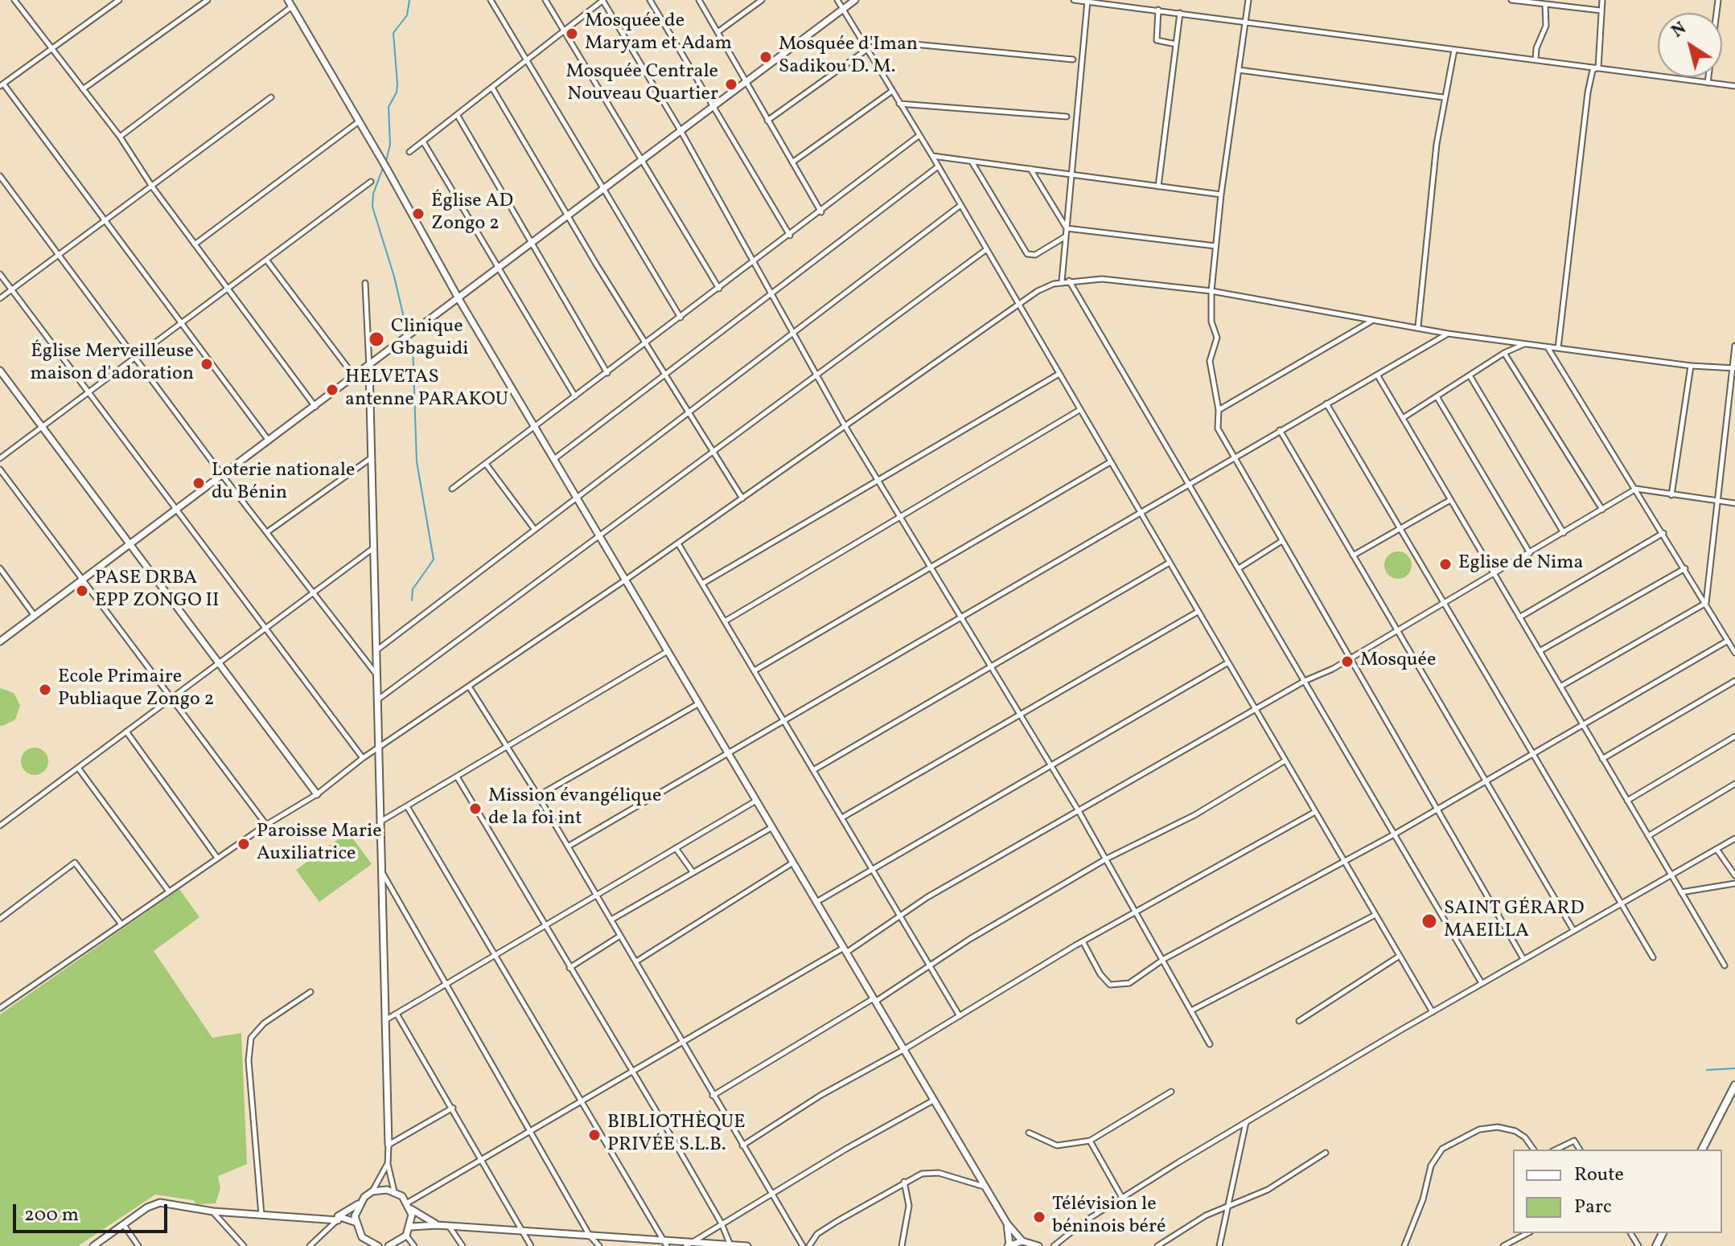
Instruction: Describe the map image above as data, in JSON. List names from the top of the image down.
{
  "places": [
    "Mosquée de Maryam et Adam",
    "Mosquée d'Iman Sadikou D. M.",
    "Mosquée Centrale Nouveau Quartier",
    "Église AD Zongo 2",
    "Clinique Gbaguidi",
    "Église Merveilleuse maison d'adoration",
    "HELVETAS antenne PARAKOU",
    "Loterie nationale du Bénin",
    "Eglise de Nima",
    "PASE DRBA EPP ZONGO II",
    "Mosquée",
    "Ecole Primaire Publiaque Zongo 2",
    "Mission évangélique de la foi int",
    "Paroisse Marie Auxiliatrice",
    "SAINT GÉRARD MAEILLA",
    "BIBLIOTHÈQUE PRIVÉE S.L.B.",
    "Télévision le béninois béré"
  ],
  "legend": ["Route", "Parc"],
  "scale_bar": "200 m",
  "north": "top left"
}
